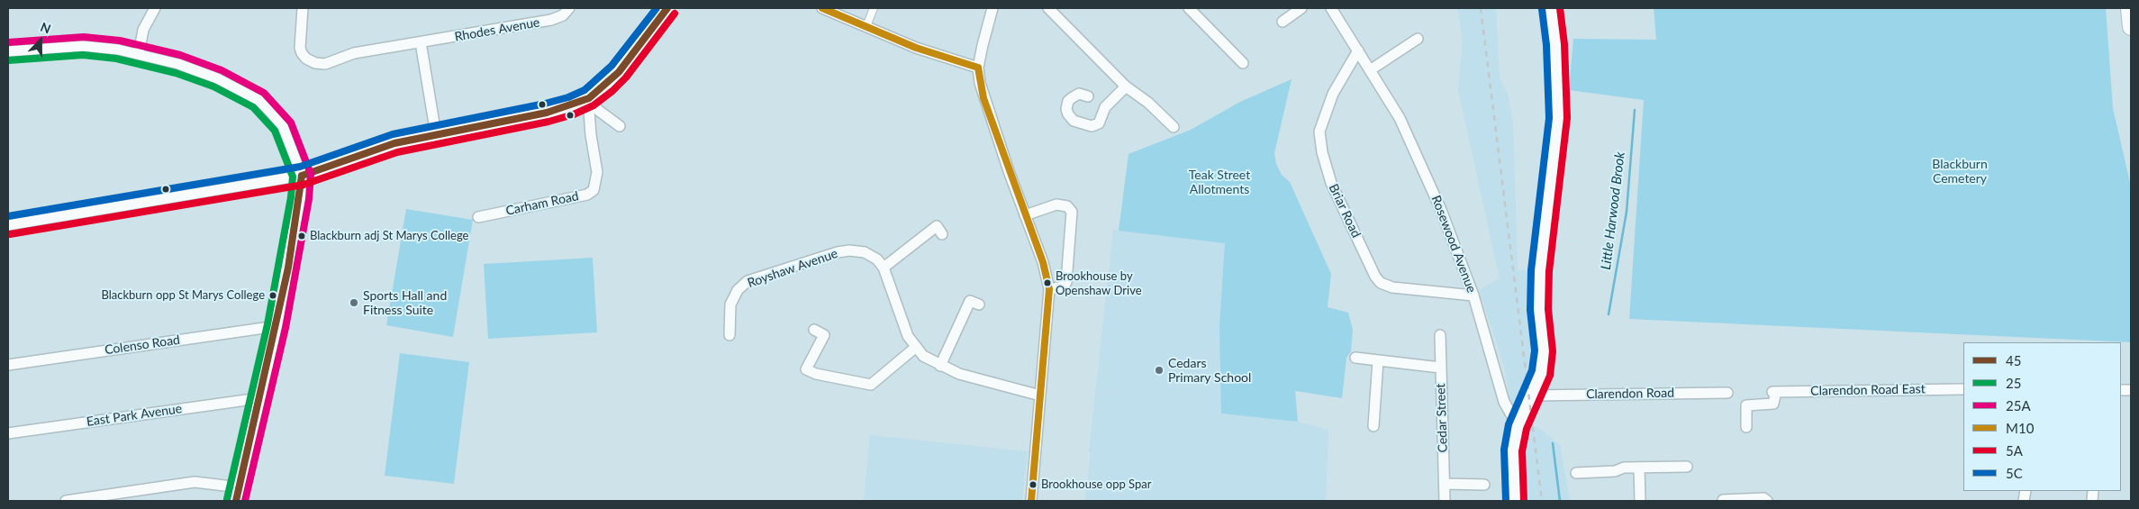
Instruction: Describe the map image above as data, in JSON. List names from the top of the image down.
{
  "streets": {
    "street": [
      "Rhodes Avenue",
      "Carham Road",
      "Briar Road",
      "Rosewood Avenue",
      "Royshaw Avenue",
      "Colenso Road",
      "Clarendon Road East",
      "Clarendon Road",
      "East Park Avenue",
      "Cedar Street"
    ]
  },
  "crossings": [
    ["Briar Road", "Rosewood Avenue"]
  ],
  "water": ["Little Harwood Brook"],
  "parks": ["Blackburn Cemetery", "Teak Street Allotments"],
  "places": [
    "Blackburn adj St Marys College",
    "Brookhouse by Openshaw Drive",
    "Blackburn opp St Marys College",
    "Sports Hall and Fitness Suite",
    "Cedars Primary School",
    "Brookhouse opp Spar"
  ],
  "lines": [
    "transit line 45",
    "transit line M10",
    "transit line 5A",
    "transit line 5C",
    "transit line 25A",
    "transit line 25"
  ],
  "legend": [
    "45",
    "25",
    "25A",
    "M10",
    "5A",
    "5C"
  ],
  "north": "top"
}
